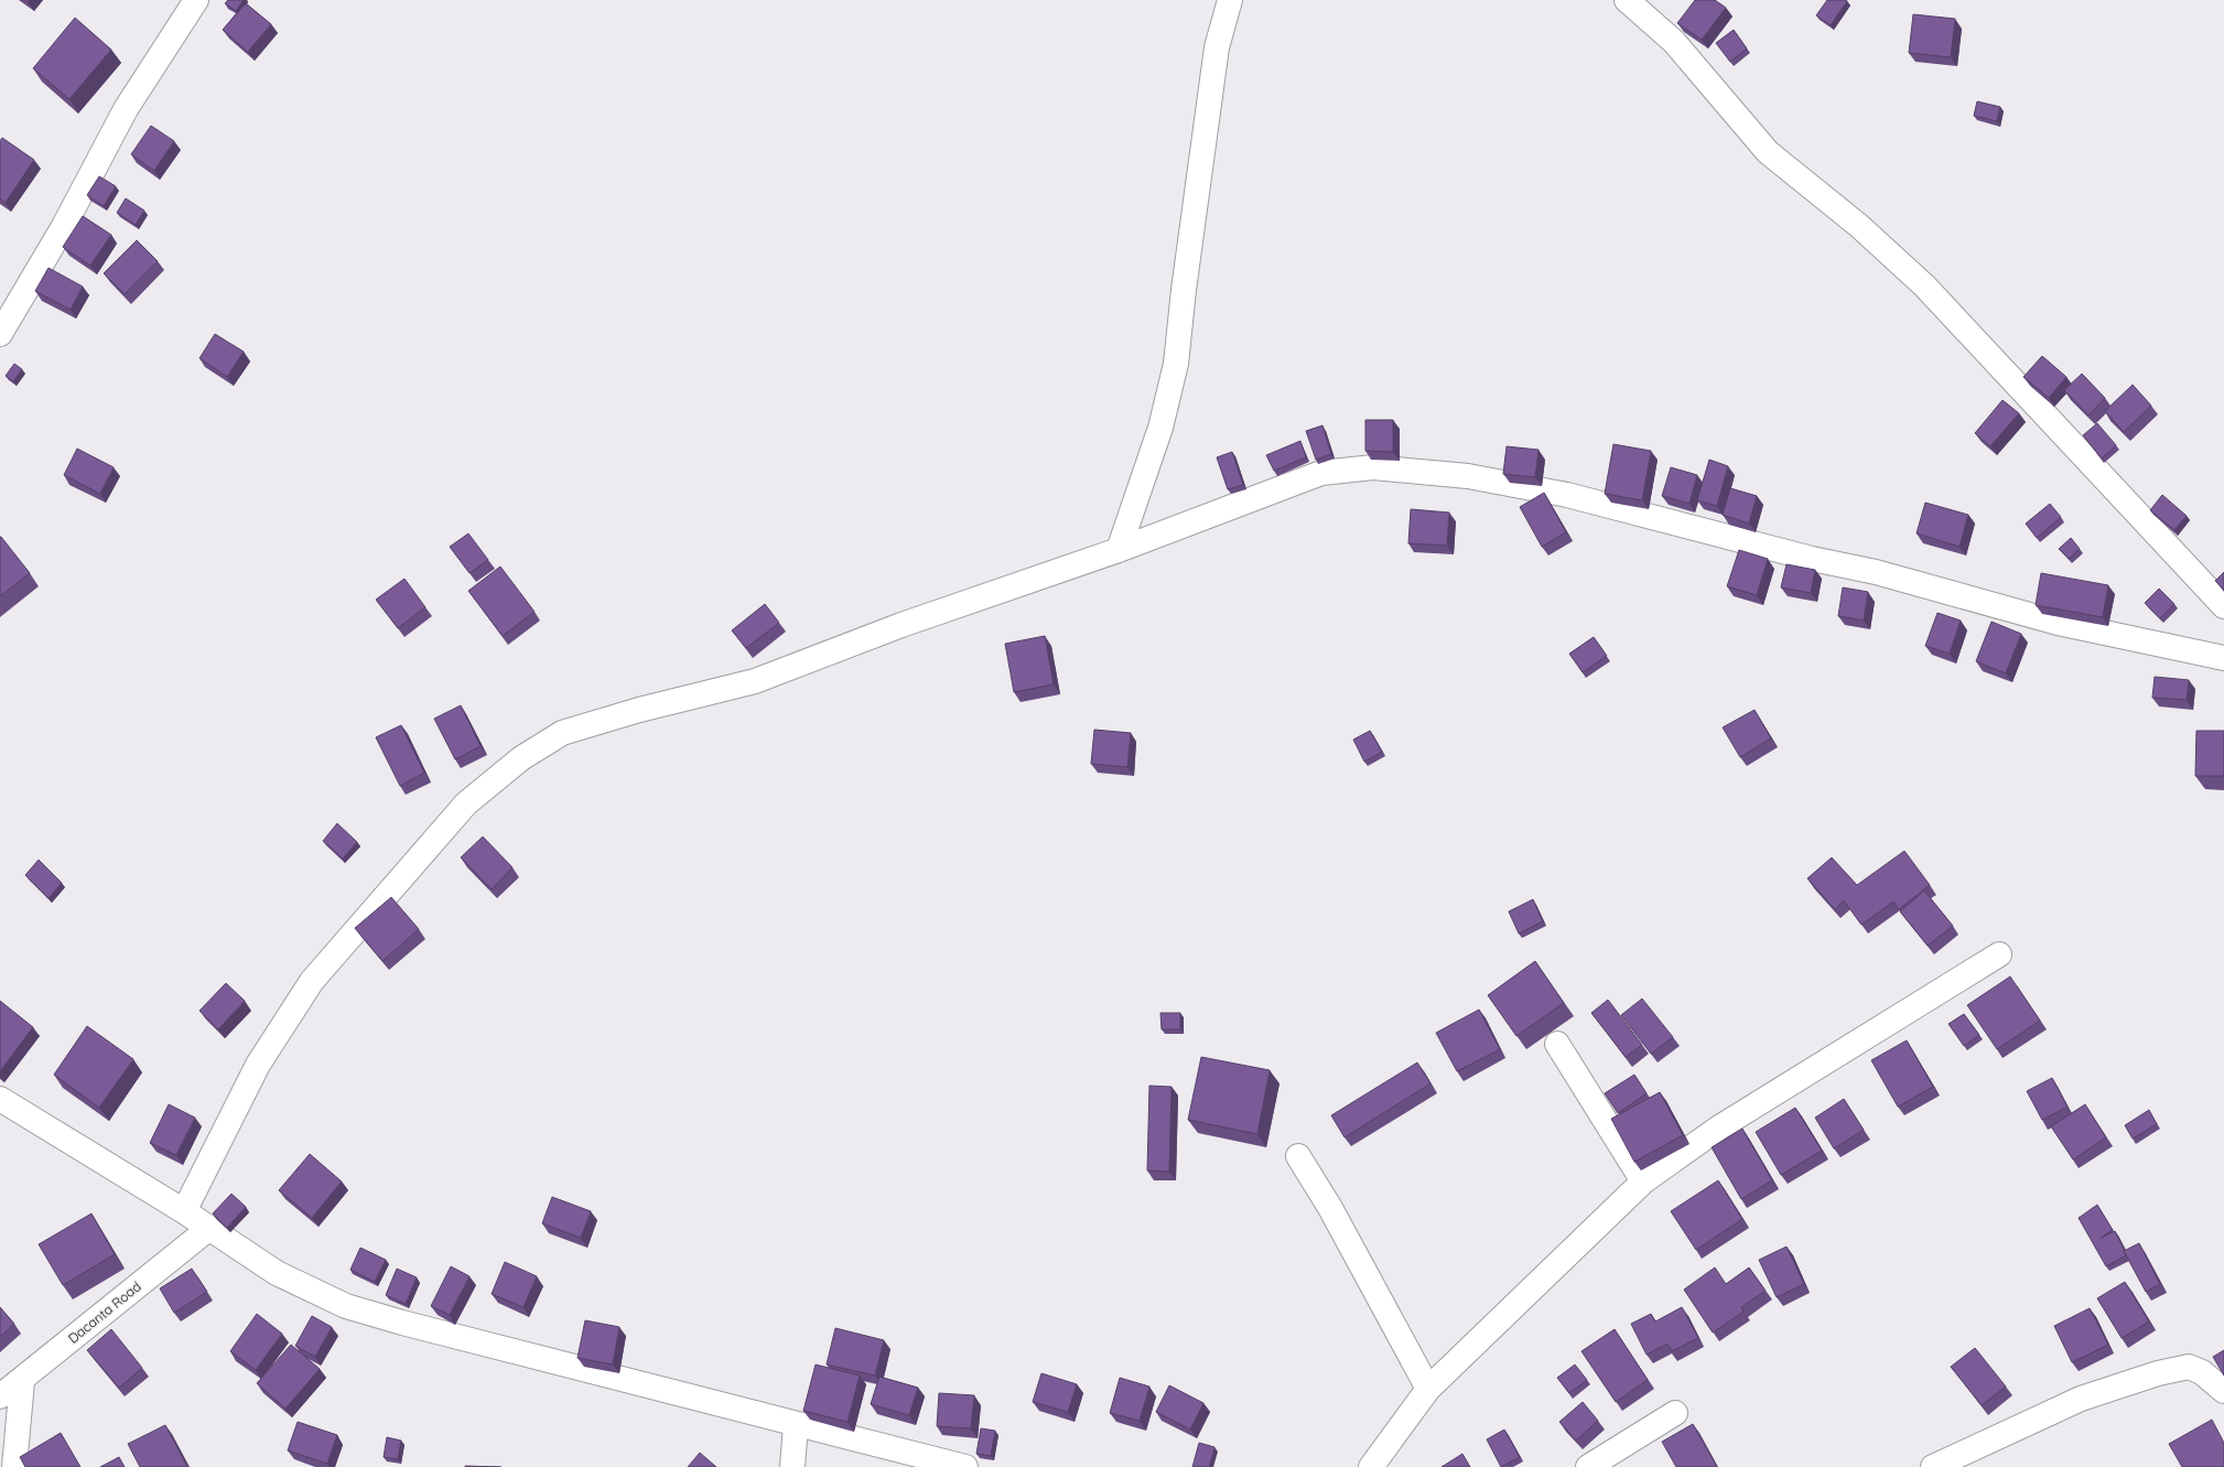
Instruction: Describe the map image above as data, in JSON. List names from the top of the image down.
{
  "streets": {
    "street": ["Dacanta Road"]
  }
}
